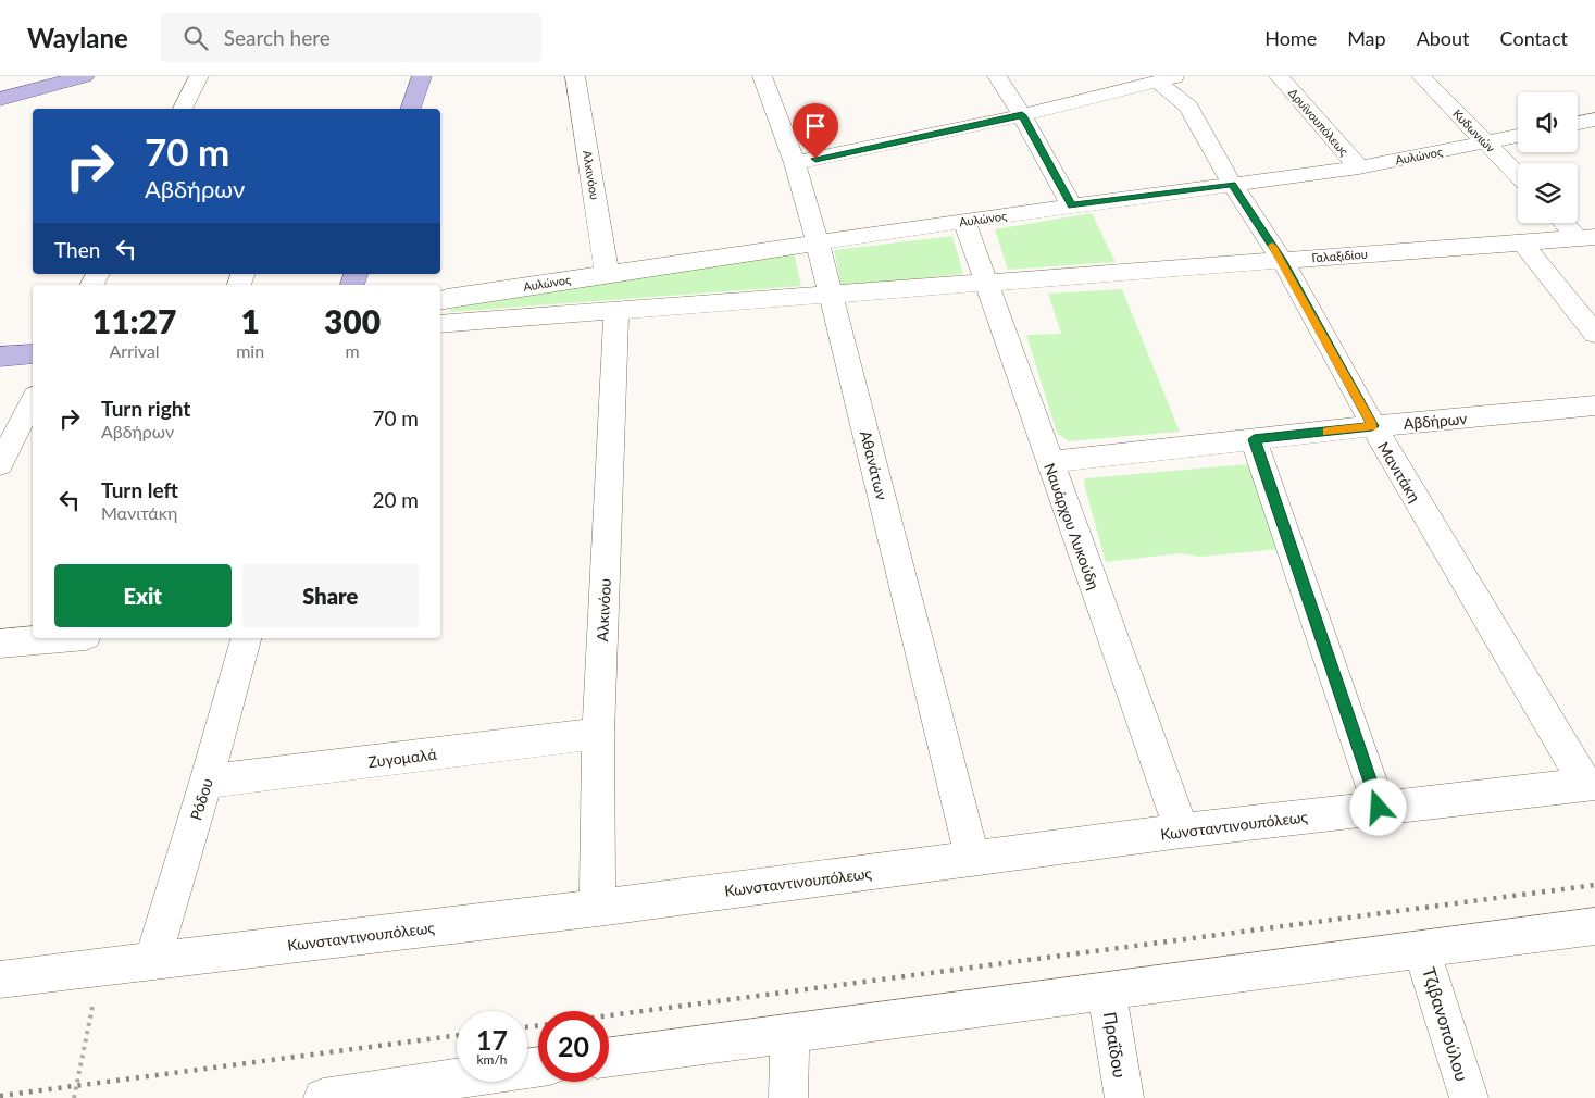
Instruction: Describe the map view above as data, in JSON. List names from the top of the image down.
{
  "streets": {
    "street": [
      "Δρυϊνουπόλεως",
      "Κυδωνιών",
      "Αυλώνος",
      "Αλκινόου",
      "Γαλαξιδίου",
      "Αβδήρων",
      "Αθανάτων",
      "Μανιτάκη",
      "Ναυάρχου Λυκούδη",
      "Ζυγομαλά",
      "Ρόδου",
      "Κωνσταντινουπόλεως",
      "Τζιβανοπούλου",
      "Πραΐδου"
    ]
  },
  "crossings": [
    ["Δρυϊνουπόλεως", "Αυλώνος"],
    ["Κυδωνιών", "Αυλώνος"],
    ["Αυλώνος", "Αλκινόου"],
    ["Αυλώνος", "Αθανάτων"],
    ["Αυλώνος", "Μανιτάκη"],
    ["Αυλώνος", "Ναυάρχου Λυκούδη"],
    ["Αλκινόου", "Ζυγομαλά"],
    ["Αλκινόου", "Κωνσταντινουπόλεως"],
    ["Γαλαξιδίου", "Μανιτάκη"],
    ["Γαλαξιδίου", "Ναυάρχου Λυκούδη"],
    ["Αβδήρων", "Μανιτάκη"],
    ["Αβδήρων", "Ναυάρχου Λυκούδη"],
    ["Αθανάτων", "Κωνσταντινουπόλεως"],
    ["Μανιτάκη", "Κωνσταντινουπόλεως"],
    ["Ναυάρχου Λυκούδη", "Κωνσταντινουπόλεως"],
    ["Ζυγομαλά", "Ρόδου"],
    ["Ρόδου", "Κωνσταντινουπόλεως"]
  ],
  "page": {
    "header": "Waylane",
    "search": "Search here",
    "nav": [
      "Home",
      "Map",
      "About",
      "Contact"
    ],
    "turn": ["70 m", "Αβδήρων"],
    "then": "Then",
    "eta": [
      "11:27",
      "Arrival",
      "1",
      "min",
      "300",
      "m"
    ],
    "list": [
      {
        "name": "Turn right",
        "note": "Αβδήρων",
        "value": "70 m"
      },
      {
        "name": "Turn left",
        "note": "Μανιτάκη",
        "value": "20 m"
      }
    ],
    "buttons": ["Exit", "Share"],
    "speed": "17 km/h",
    "limit": "20"
  }
}
